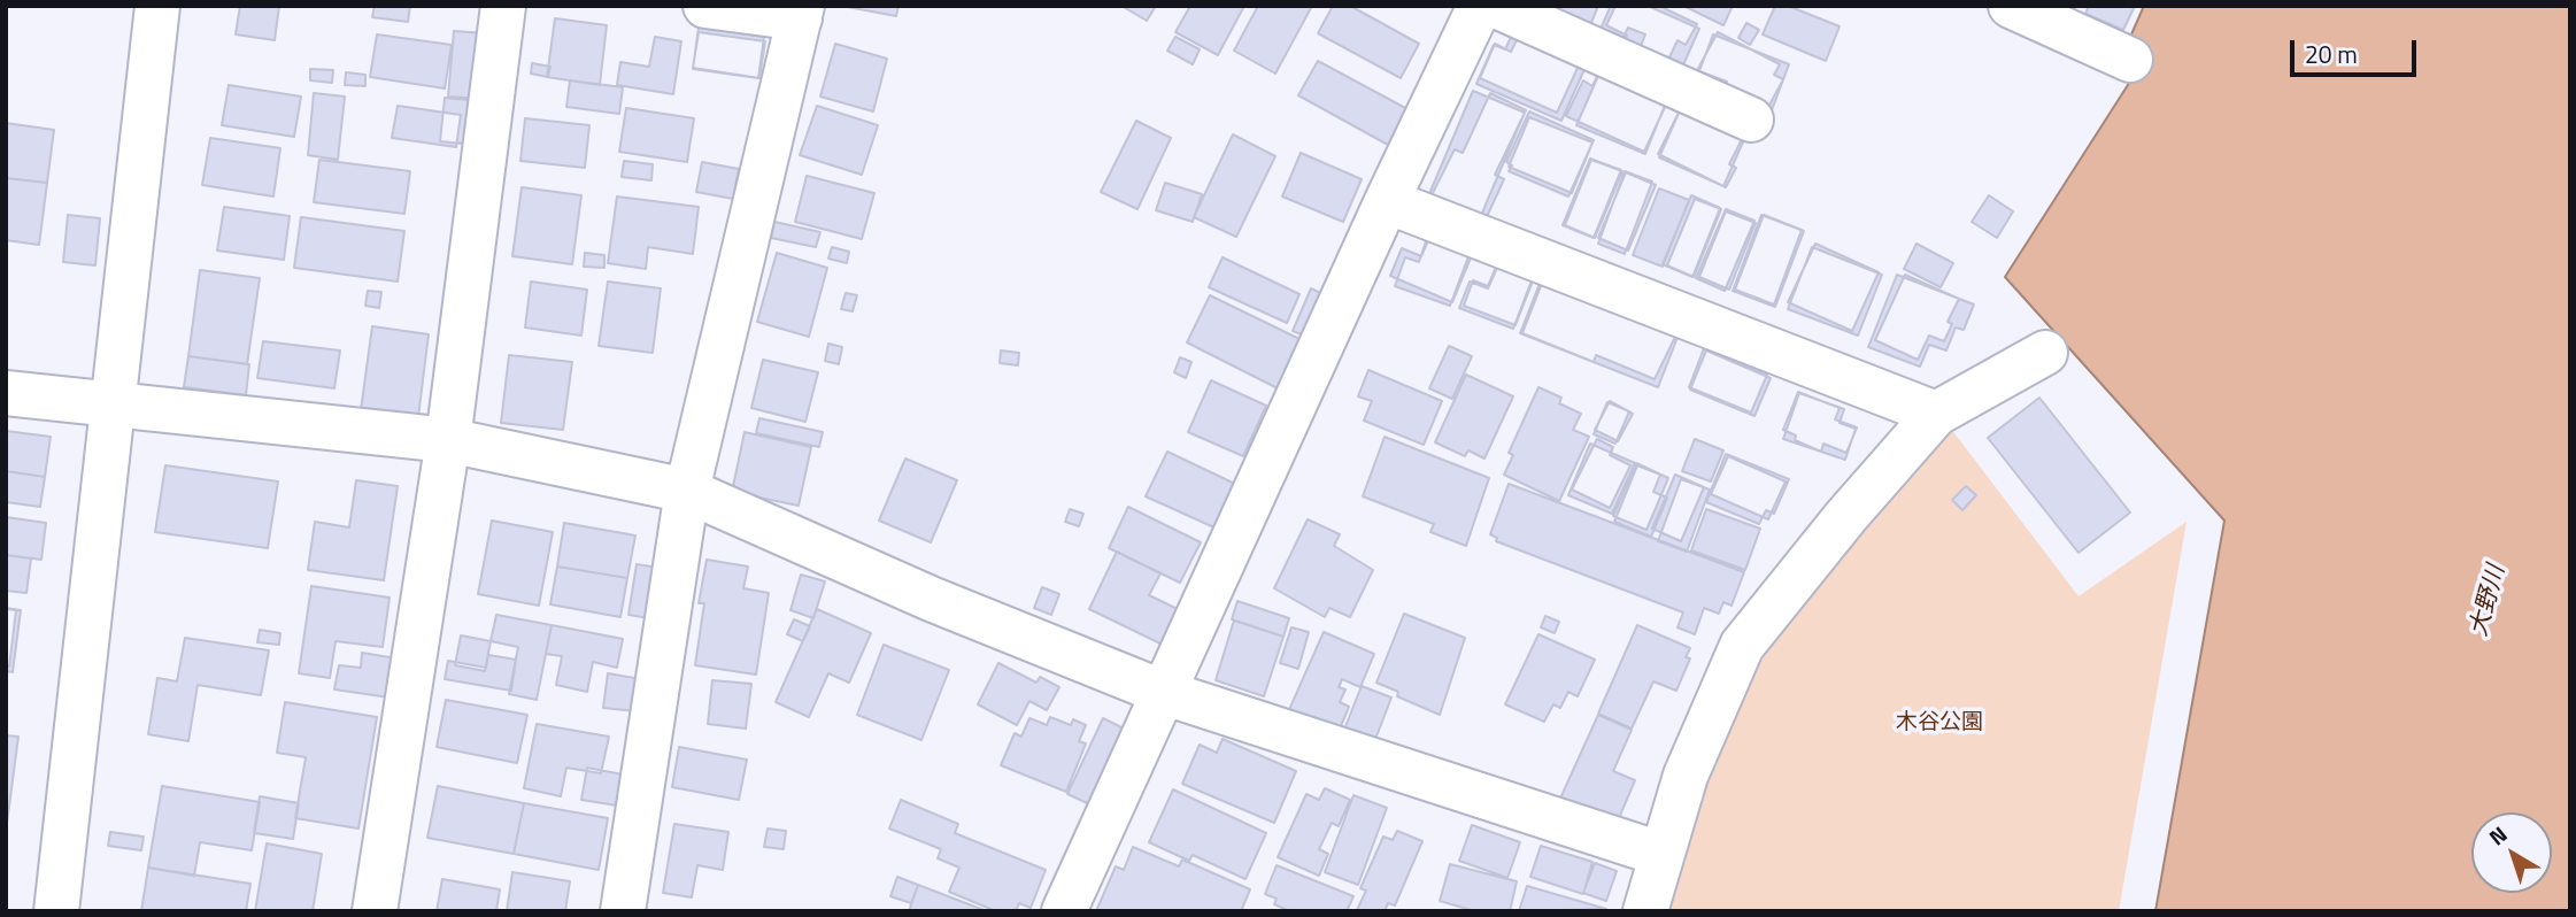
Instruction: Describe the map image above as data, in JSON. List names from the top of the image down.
{
  "water": ["大野川"],
  "parks": ["木谷公園"],
  "scale_bar": "20 m",
  "north": "top left"
}
